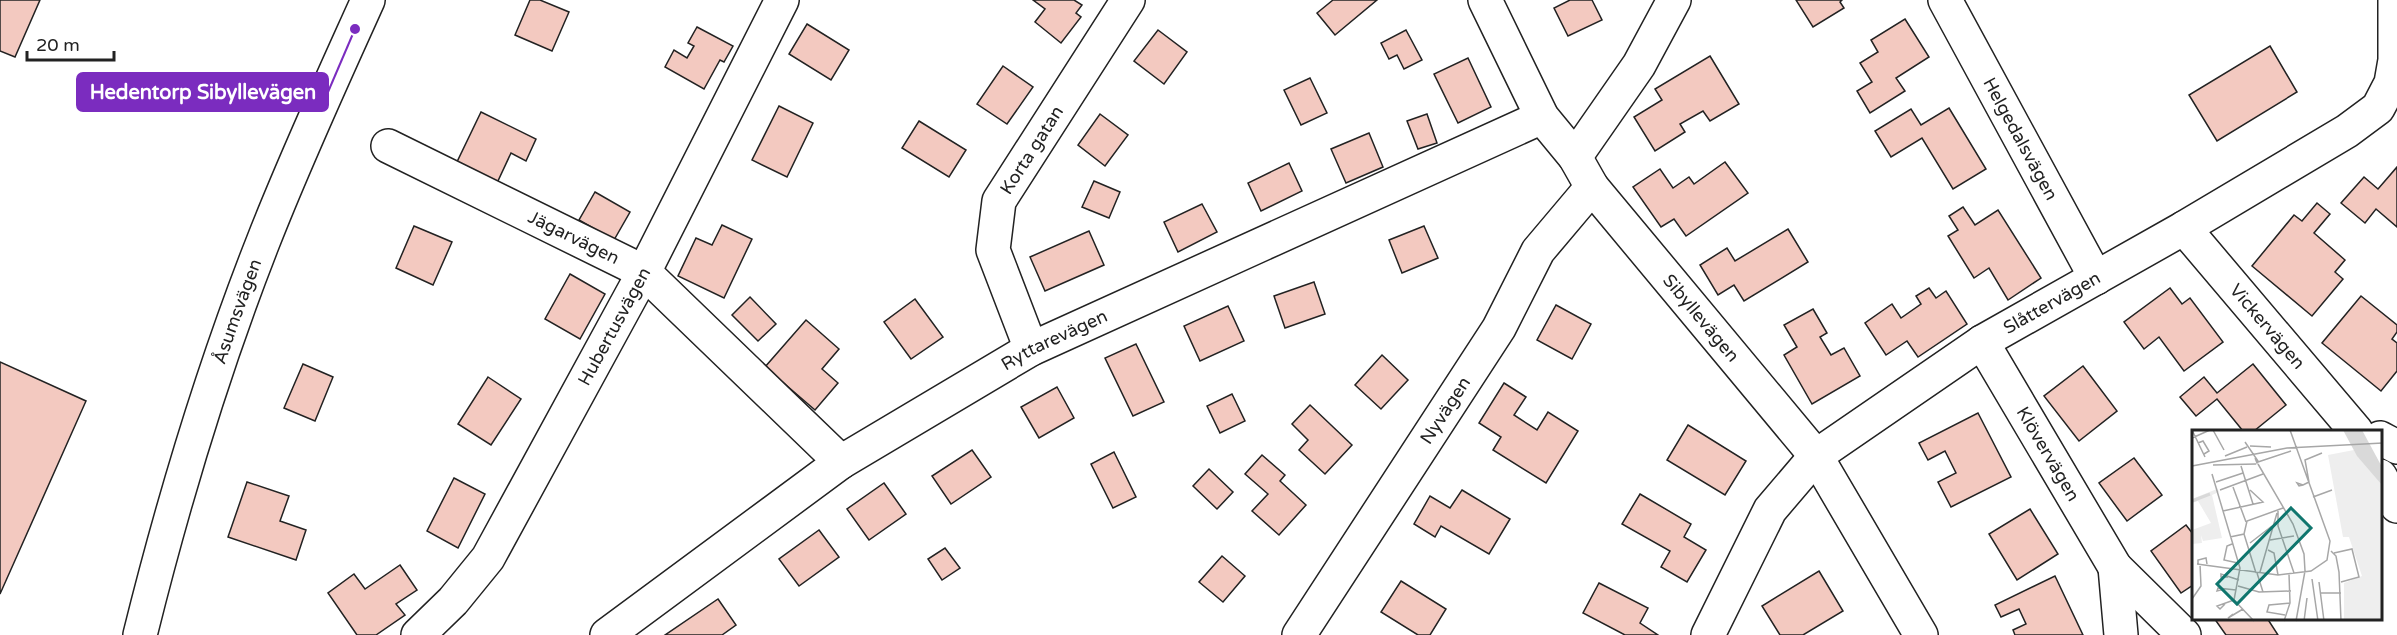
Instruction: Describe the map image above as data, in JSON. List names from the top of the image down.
{
  "streets": {
    "street": [
      "Helgedalsvägen",
      "Korta gatan",
      "Jägarvägen",
      "Slåttervägen",
      "Åsumsvägen",
      "Sibyllevägen",
      "Vickervägen",
      "Hubertusvägen",
      "Ryttarevägen",
      "Nyvägen",
      "Klövervägen"
    ]
  },
  "crossings": [
    ["Helgedalsvägen", "Slåttervägen"],
    ["Korta gatan", "Ryttarevägen"],
    ["Jägarvägen", "Hubertusvägen"],
    ["Jägarvägen", "Ryttarevägen"],
    ["Slåttervägen", "Sibyllevägen"],
    ["Slåttervägen", "Vickervägen"],
    ["Slåttervägen", "Klövervägen"],
    ["Sibyllevägen", "Ryttarevägen"],
    ["Sibyllevägen", "Nyvägen"]
  ],
  "places": ["Hedentorp Sibyllevägen"],
  "scale_bar": "20 m"
}
